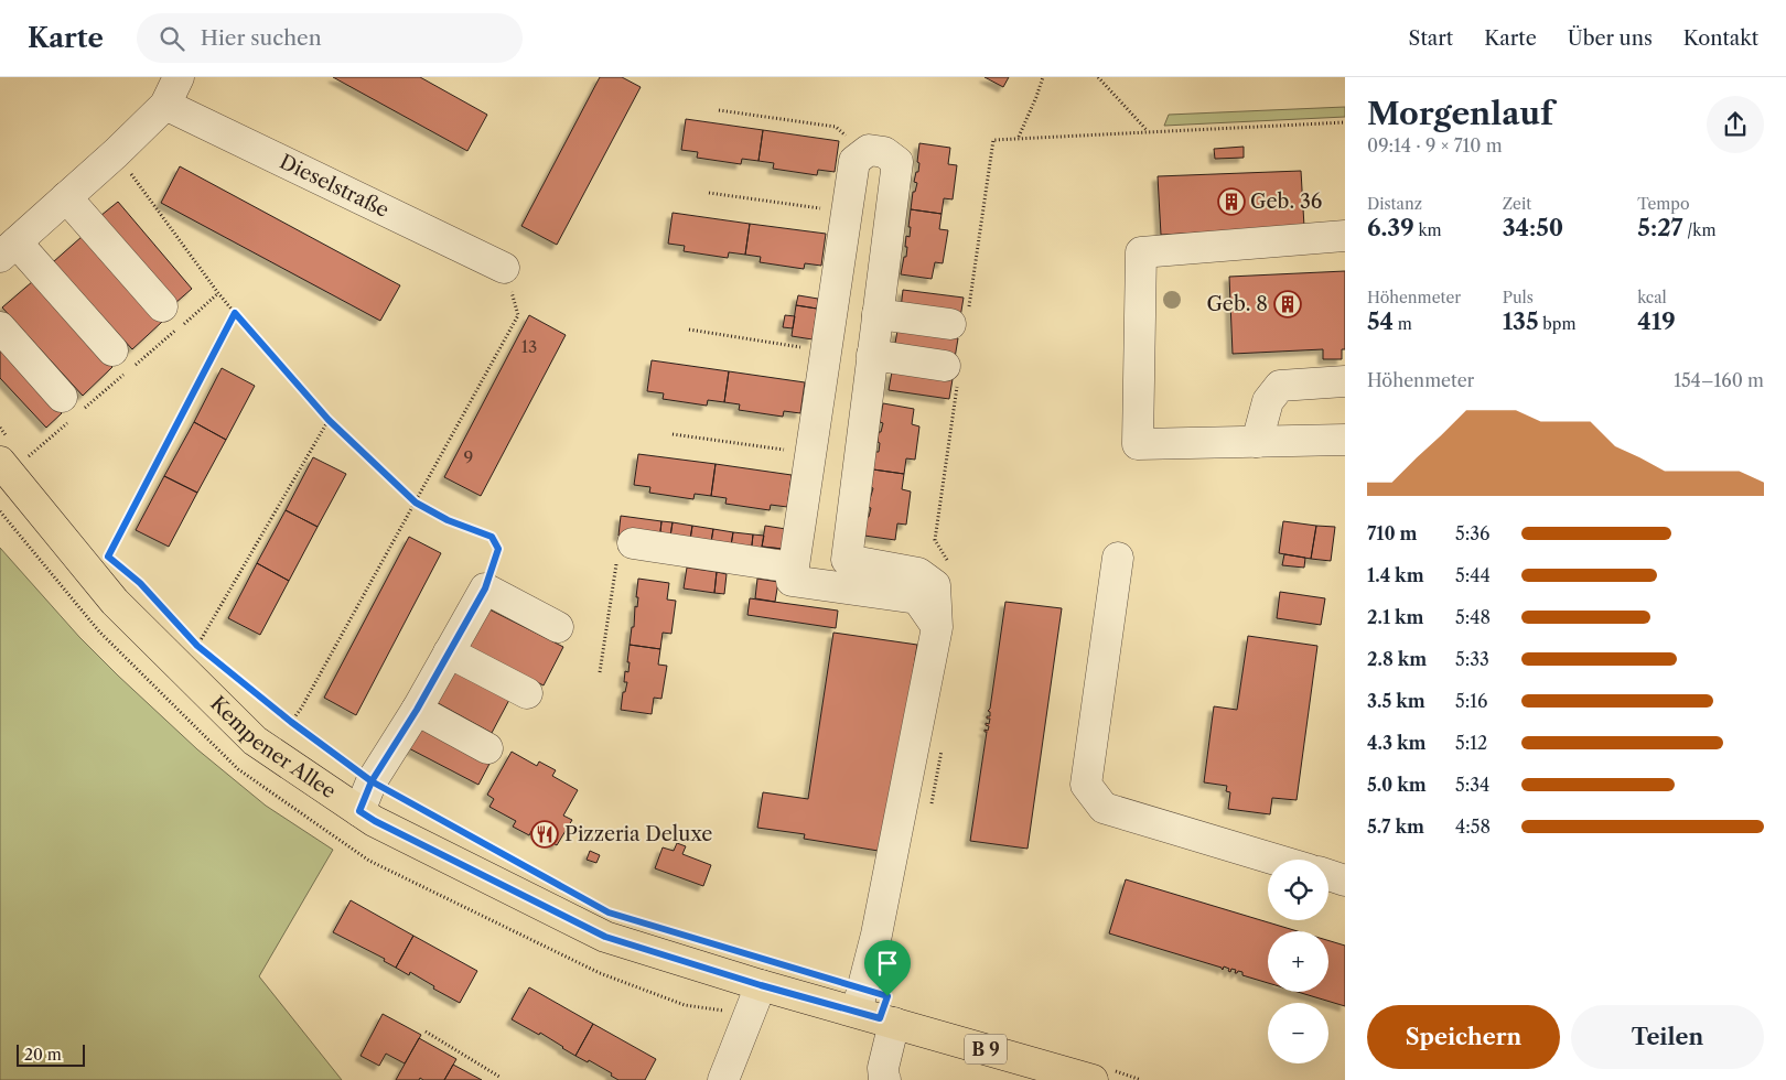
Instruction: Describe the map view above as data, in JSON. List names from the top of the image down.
{
  "streets": {
    "main road": ["Kempener Allee", "B 9"],
    "street": ["Dieselstraße"]
  },
  "places": {
    "building": ["Geb. 36", "Geb. 8"],
    "restaurant": ["Pizzeria Deluxe"]
  },
  "house_numbers": ["13", "9"],
  "scale_bar": "20 m",
  "page": {
    "header": "Karte",
    "search": "Hier suchen",
    "nav": [
      "Start",
      "Karte",
      "Über uns",
      "Kontakt"
    ],
    "heading": ["Morgenlauf", "09:14 · 9 × 710 m"],
    "stats": [
      ["Distanz", "6.39 km"],
      ["Zeit", "34:50"],
      ["Tempo", "5:27 /km"],
      ["Höhenmeter", "54 m"],
      ["Puls", "135 bpm"],
      ["kcal", "419"]
    ],
    "chart": ["Höhenmeter", "154–160 m"],
    "list": [
      {
        "name": "710 m",
        "note": "5:36"
      },
      {
        "name": "1.4 km",
        "note": "5:44"
      },
      {
        "name": "2.1 km",
        "note": "5:48"
      },
      {
        "name": "2.8 km",
        "note": "5:33"
      },
      {
        "name": "3.5 km",
        "note": "5:16"
      },
      {
        "name": "4.3 km",
        "note": "5:12"
      },
      {
        "name": "5.0 km",
        "note": "5:34"
      },
      {
        "name": "5.7 km",
        "note": "4:58"
      }
    ],
    "map_buttons": ["+", "−"],
    "buttons": ["Speichern", "Teilen"],
    "scale": "20 m"
  }
}
